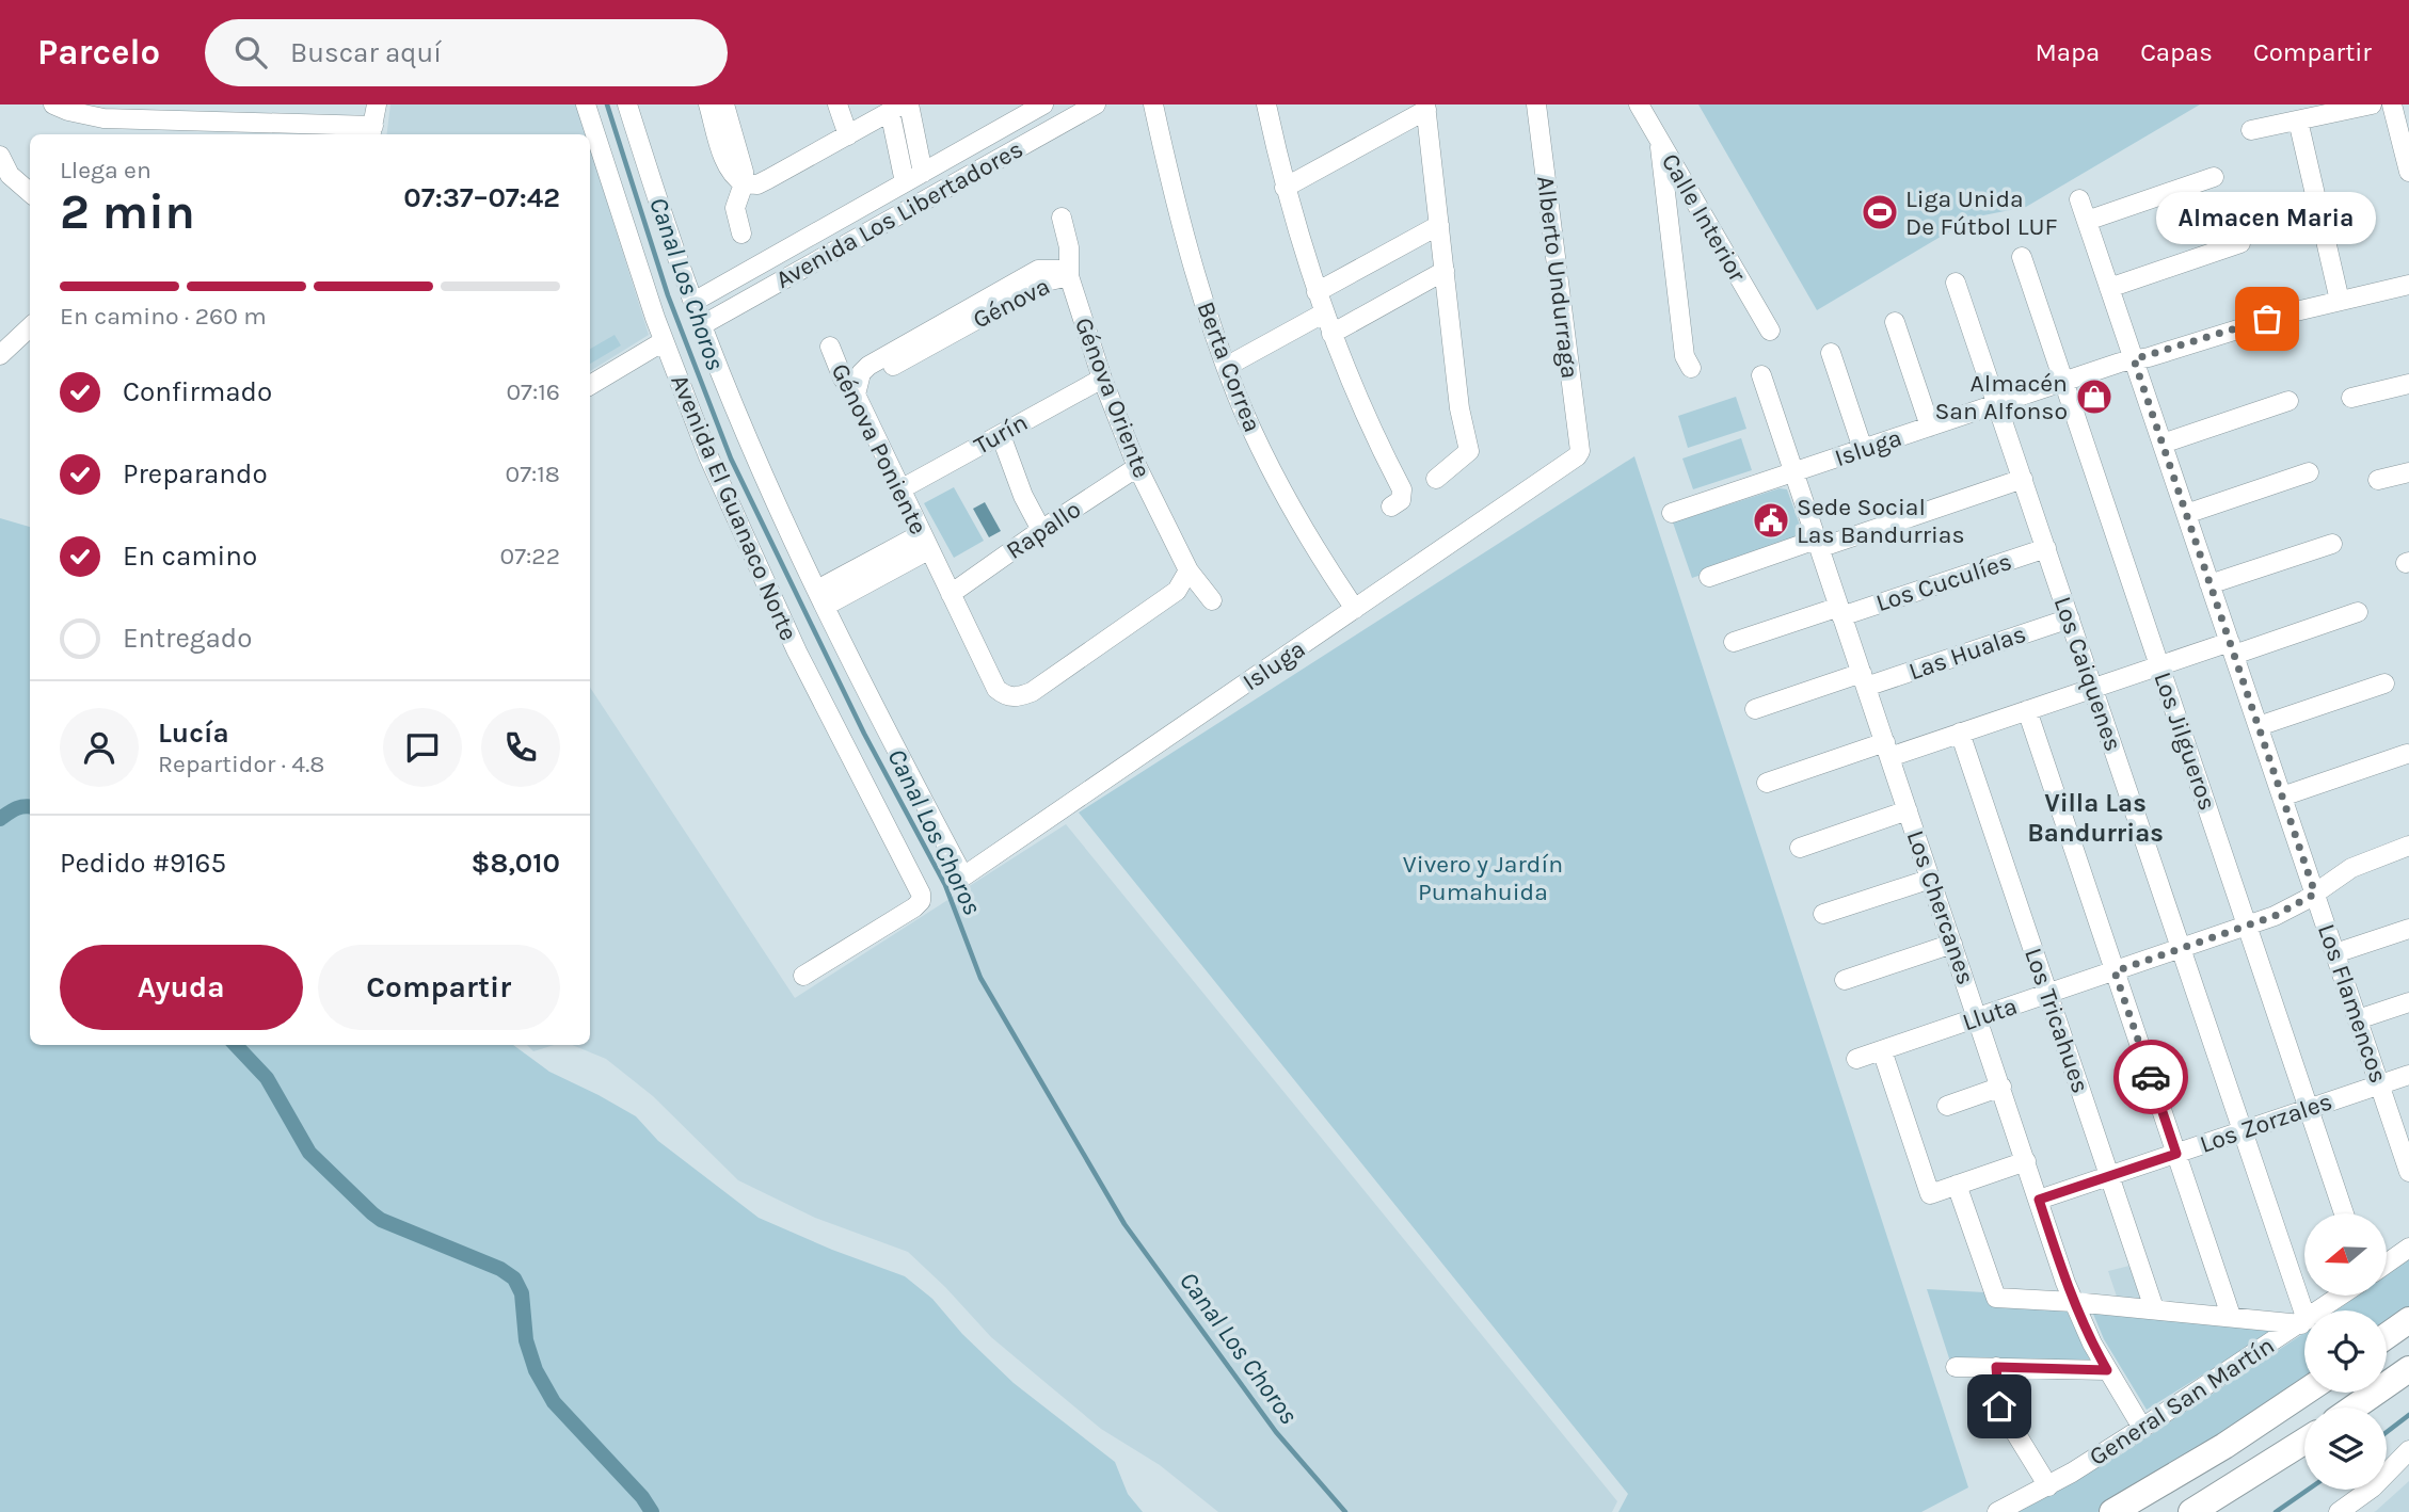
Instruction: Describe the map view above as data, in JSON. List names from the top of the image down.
{
  "streets": {
    "street": [
      "Avenida Los Libertadores",
      "Calle Interior",
      "Alberto Undurraga",
      "Génova",
      "Berta Correa",
      "Génova Oriente",
      "Turín",
      "Isluga",
      "Génova Poniente",
      "Avenida El Guanaco Norte",
      "Rapallo",
      "Los Cuculíes",
      "Las Hualas",
      "Los Caiquenes",
      "Los Jilgueros",
      "Los Chercanes",
      "Los Flamencos",
      "Lluta",
      "Los Tricahues",
      "Los Zorzales",
      "General San Martín"
    ]
  },
  "crossings": [
    ["Avenida Los Libertadores", "Avenida El Guanaco Norte"],
    ["Alberto Undurraga", "Isluga"],
    ["Génova", "Génova Oriente"],
    ["Génova", "Génova Poniente"],
    ["Berta Correa", "Isluga"],
    ["Génova Oriente", "Turín"],
    ["Génova Oriente", "Rapallo"],
    ["Turín", "Génova Poniente"],
    ["Isluga", "Avenida El Guanaco Norte"],
    ["Isluga", "Los Caiquenes"],
    ["Isluga", "Los Jilgueros"],
    ["Isluga", "Los Chercanes"],
    ["Isluga", "Los Flamencos"],
    ["Los Cuculíes", "Los Caiquenes"],
    ["Los Cuculíes", "Los Chercanes"],
    ["Las Hualas", "Los Caiquenes"],
    ["Las Hualas", "Los Chercanes"],
    ["Los Caiquenes", "Lluta"],
    ["Los Caiquenes", "Los Zorzales"],
    ["Los Caiquenes", "General San Martín"],
    ["Los Jilgueros", "Lluta"],
    ["Los Jilgueros", "Los Zorzales"],
    ["Los Chercanes", "Lluta"],
    ["Los Chercanes", "Los Zorzales"],
    ["Los Chercanes", "General San Martín"],
    ["Los Flamencos", "Lluta"],
    ["Los Flamencos", "Los Zorzales"],
    ["Lluta", "Los Tricahues"],
    ["Los Tricahues", "Los Zorzales"]
  ],
  "districts": ["Villa Las Bandurrias"],
  "water": ["Canal Los Choros"],
  "parks": ["Vivero y Jardín Pumahuida"],
  "places": {
    "sports": ["Liga Unida De Fútbol LUF"],
    "other": ["Almacen Maria"],
    "shop": ["Almacén San Alfonso"],
    "public building": ["Sede Social Las Bandurrias"]
  },
  "north": "left",
  "page": {
    "header": "Parcelo",
    "search": "Buscar aquí",
    "nav": ["Mapa", "Capas", "Compartir"],
    "heading": ["2 min", "Llega en", "07:37–07:42"],
    "panel": [
      "Lucía",
      "Repartidor · 4.8",
      "Pedido #9165",
      "$8,010"
    ],
    "bubble": "Almacen Maria",
    "bar": "En camino · 260 m",
    "list": [
      ["Confirmado", "07:16"],
      ["Preparando", "07:18"],
      ["En camino", "07:22"],
      "Entregado"
    ],
    "buttons": ["Ayuda", "Compartir"]
  }
}
